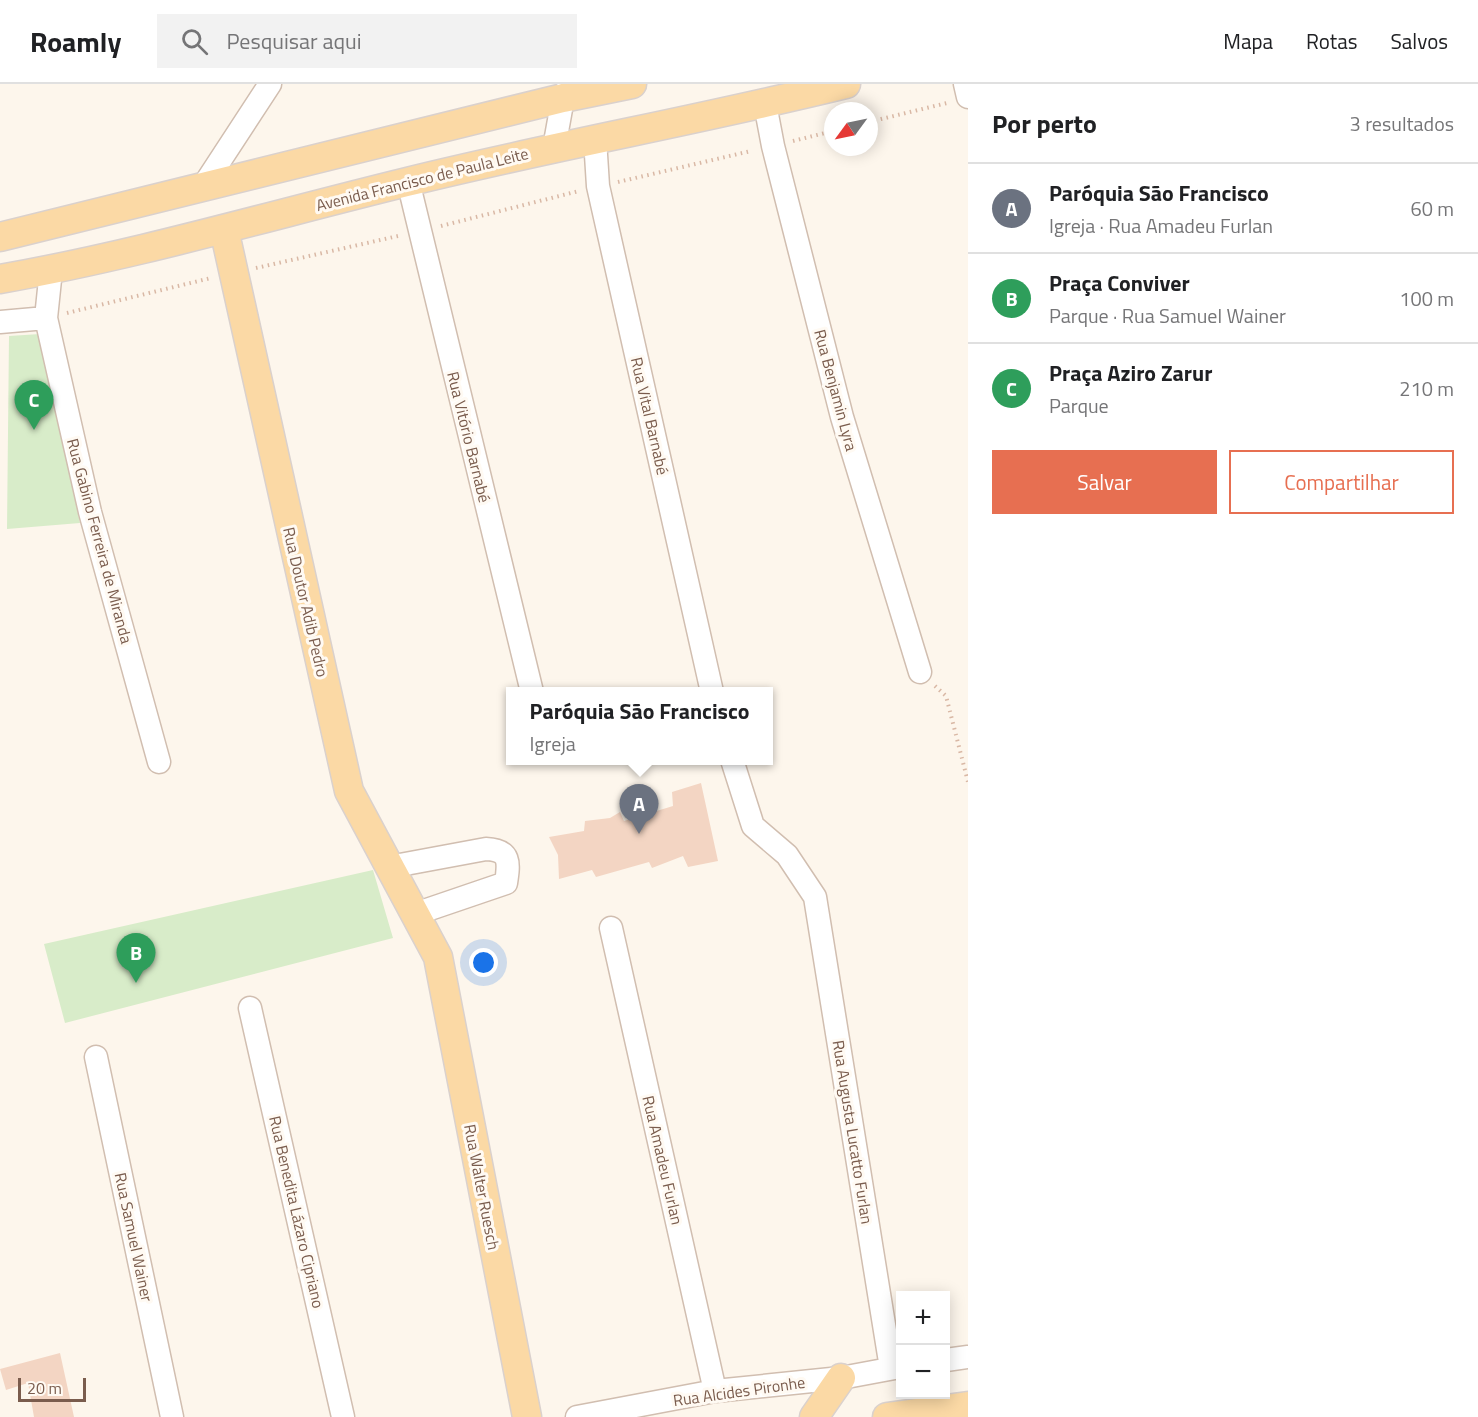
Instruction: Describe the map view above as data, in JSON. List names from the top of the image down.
{
  "streets": {
    "main road": ["Avenida Francisco de Paula Leite", "Rua Doutor Adib Pedro", "Rua Walter Ruesch"],
    "street": [
      "Rua Benjamin Lyra",
      "Rua Vital Barnabé",
      "Rua Vitório Barnabé",
      "Rua Gabino Ferreira de Miranda",
      "Rua Augusta Lucatto Furlan",
      "Rua Amadeu Furlan",
      "Rua Benedita Lázaro Cipriano",
      "Rua Samuel Wainer",
      "Rua Alcides Pironhe"
    ]
  },
  "crossings": [
    ["Avenida Francisco de Paula Leite", "Rua Benjamin Lyra"],
    ["Avenida Francisco de Paula Leite", "Rua Vital Barnabé"],
    ["Avenida Francisco de Paula Leite", "Rua Vitório Barnabé"],
    ["Avenida Francisco de Paula Leite", "Rua Gabino Ferreira de Miranda"],
    ["Avenida Francisco de Paula Leite", "Rua Doutor Adib Pedro"],
    ["Rua Doutor Adib Pedro", "Rua Walter Ruesch"],
    ["Rua Augusta Lucatto Furlan", "Rua Alcides Pironhe"],
    ["Rua Amadeu Furlan", "Rua Alcides Pironhe"]
  ],
  "scale_bar": "20 m",
  "north": "bottom left",
  "page": {
    "header": "Roamly",
    "search": "Pesquisar aqui",
    "nav": ["Mapa", "Rotas", "Salvos"],
    "heading": ["Por perto", "3 resultados"],
    "list": [
      {
        "mark": "A",
        "name": "Paróquia São Francisco",
        "note": "Igreja · Rua Amadeu Furlan",
        "value": "60 m"
      },
      {
        "mark": "B",
        "name": "Praça Conviver",
        "note": "Parque · Rua Samuel Wainer",
        "value": "100 m"
      },
      {
        "mark": "C",
        "name": "Praça Aziro Zarur",
        "note": "Parque",
        "value": "210 m"
      }
    ],
    "pins": ["C", "A", "B"],
    "buttons": ["Salvar", "Compartilhar"],
    "popup": ["Paróquia São Francisco", "Igreja"],
    "map_buttons": ["+", "−"],
    "scale": "20 m"
  }
}
